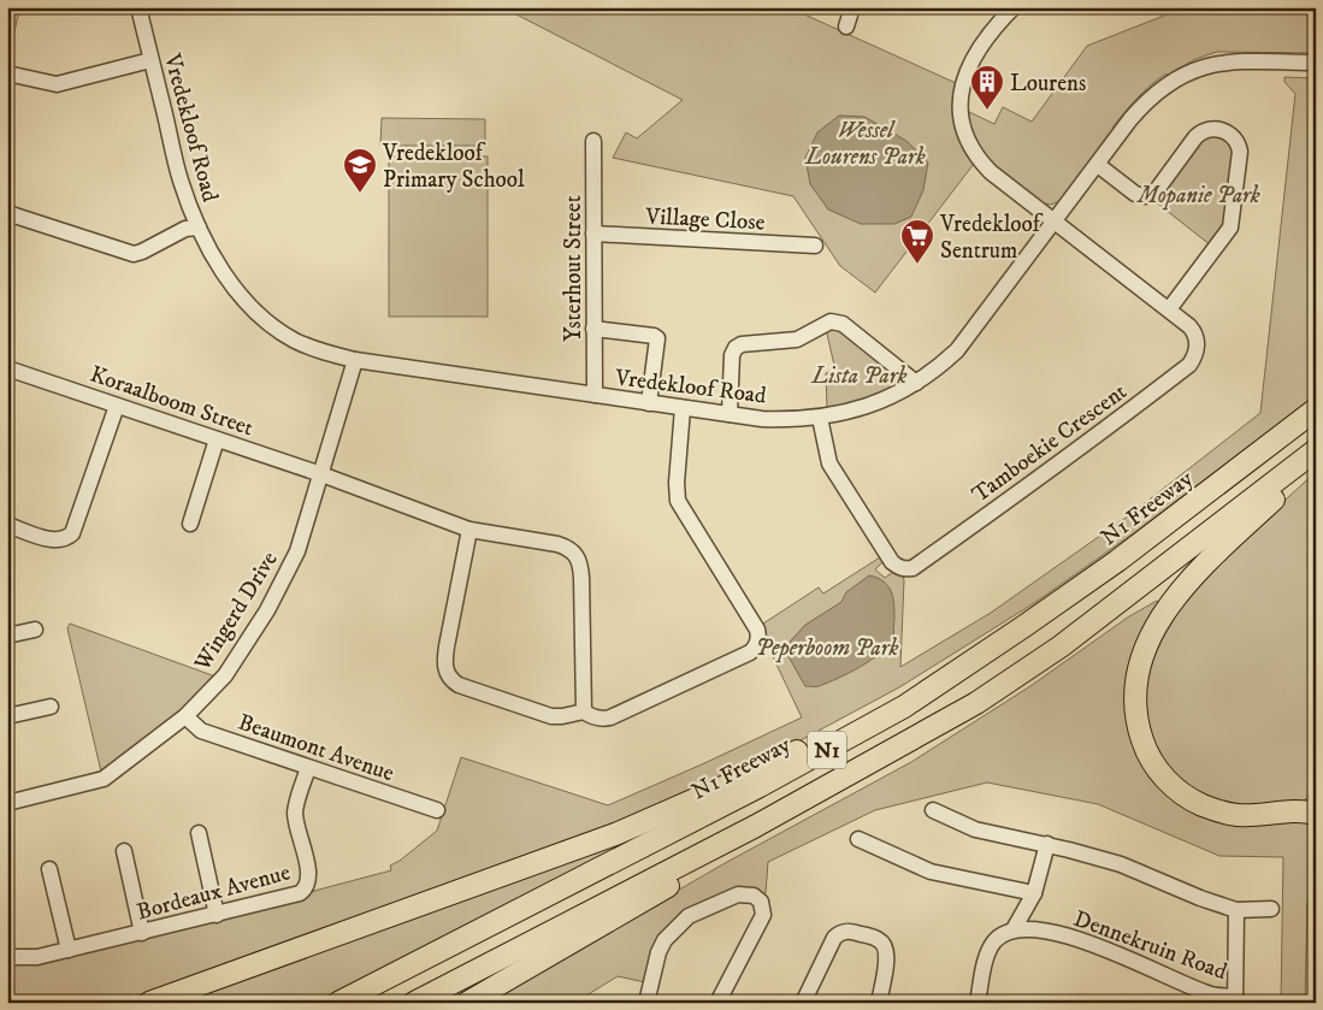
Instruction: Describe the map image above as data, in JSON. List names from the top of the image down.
{
  "streets": {
    "highway": ["N1 Freeway", "N1"],
    "street": [
      "Vredekloof Road",
      "Village Close",
      "Ysterhout Street",
      "Koraalboom Street",
      "Tamboekie Crescent",
      "Wingerd Drive",
      "Beaumont Avenue",
      "Bordeaux Avenue",
      "Dennekruin Road"
    ]
  },
  "crossings": [
    ["Vredekloof Road", "Ysterhout Street"],
    ["Vredekloof Road", "Tamboekie Crescent"],
    ["Vredekloof Road", "Wingerd Drive"],
    ["Village Close", "Ysterhout Street"],
    ["Koraalboom Street", "Wingerd Drive"],
    ["Wingerd Drive", "Beaumont Avenue"],
    ["Beaumont Avenue", "Bordeaux Avenue"]
  ],
  "parks": [
    "Wessel Lourens Park",
    "Mopanie Park",
    "Lista Park",
    "Peperboom Park"
  ],
  "places": {
    "building": ["Lourens"],
    "school or university": ["Vredekloof Primary School"],
    "supermarket": ["Vredekloof Sentrum"]
  }
}
